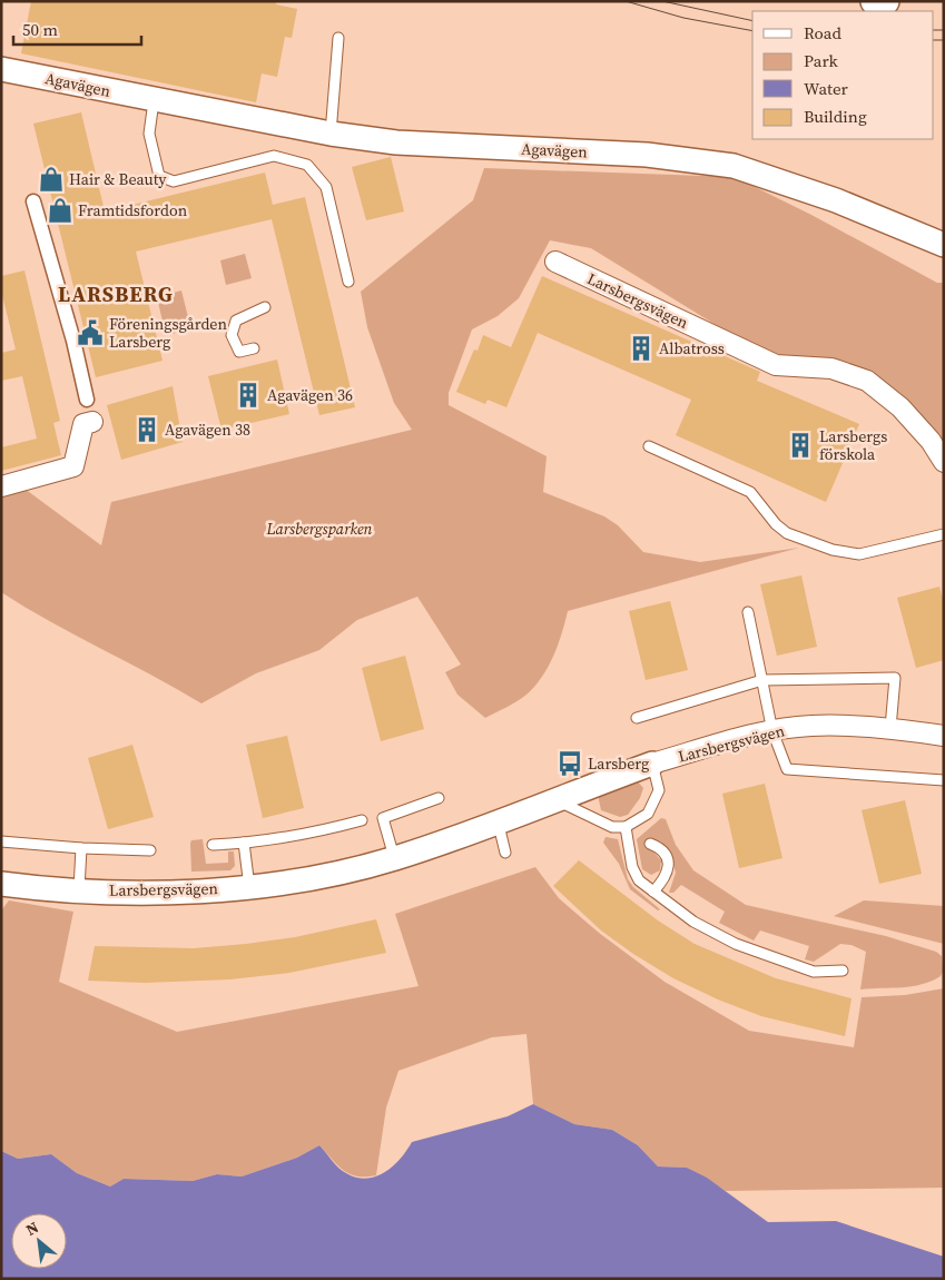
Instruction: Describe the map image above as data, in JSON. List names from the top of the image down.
{
  "streets": {
    "street": ["Agavägen", "Larsbergsvägen"]
  },
  "districts": ["LARSBERG"],
  "parks": ["Larsbergsparken"],
  "places": {
    "shop": ["Hair & Beauty", "Framtidsfordon"],
    "public building": ["Föreningsgården Larsberg"],
    "building": [
      "Albatross",
      "Agavägen 36",
      "Agavägen 38",
      "Larsbergs förskola"
    ],
    "bus stop": ["Larsberg"]
  },
  "legend": [
    "Road",
    "Park",
    "Water",
    "Building"
  ],
  "scale_bar": "50 m",
  "north": "top left"
}
